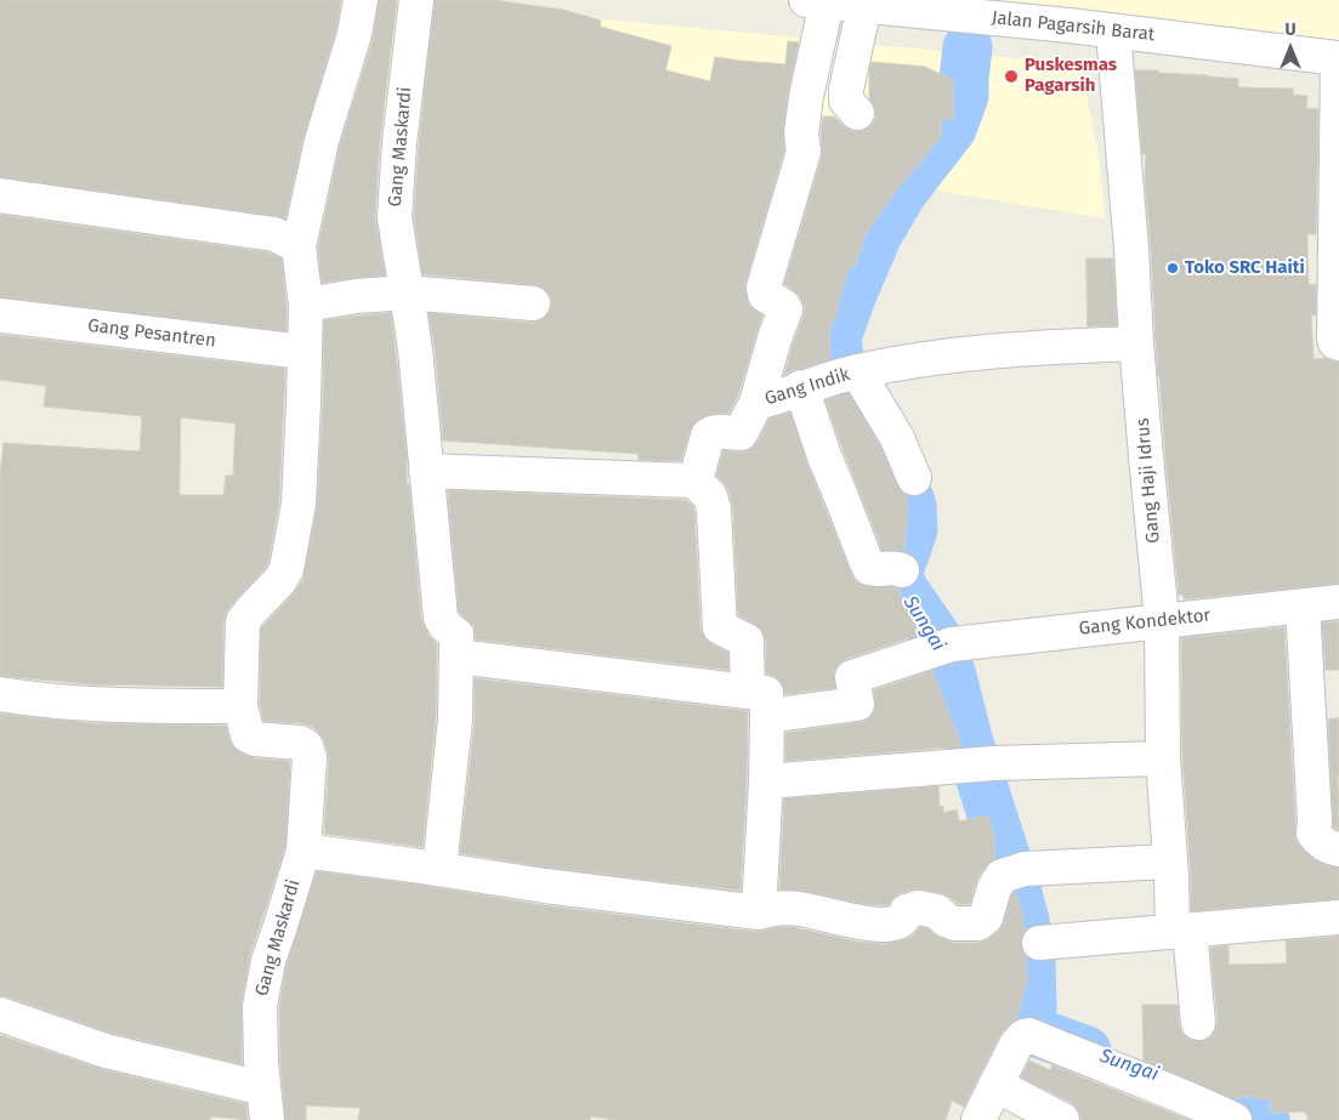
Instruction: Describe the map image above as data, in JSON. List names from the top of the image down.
{
  "streets": {
    "street": [
      "Jalan Pagarsih Barat",
      "Gang Maskardi",
      "Gang Pesantren",
      "Gang Indik",
      "Gang Haji Idrus",
      "Gang Kondektor"
    ]
  },
  "crossings": [
    ["Jalan Pagarsih Barat", "Gang Indik"],
    ["Jalan Pagarsih Barat", "Gang Haji Idrus"],
    ["Gang Indik", "Gang Haji Idrus"],
    ["Gang Haji Idrus", "Gang Kondektor"]
  ],
  "water": ["Sungai"],
  "places": ["Puskesmas Pagarsih", "Toko SRC Haiti"],
  "north": "top"
}
